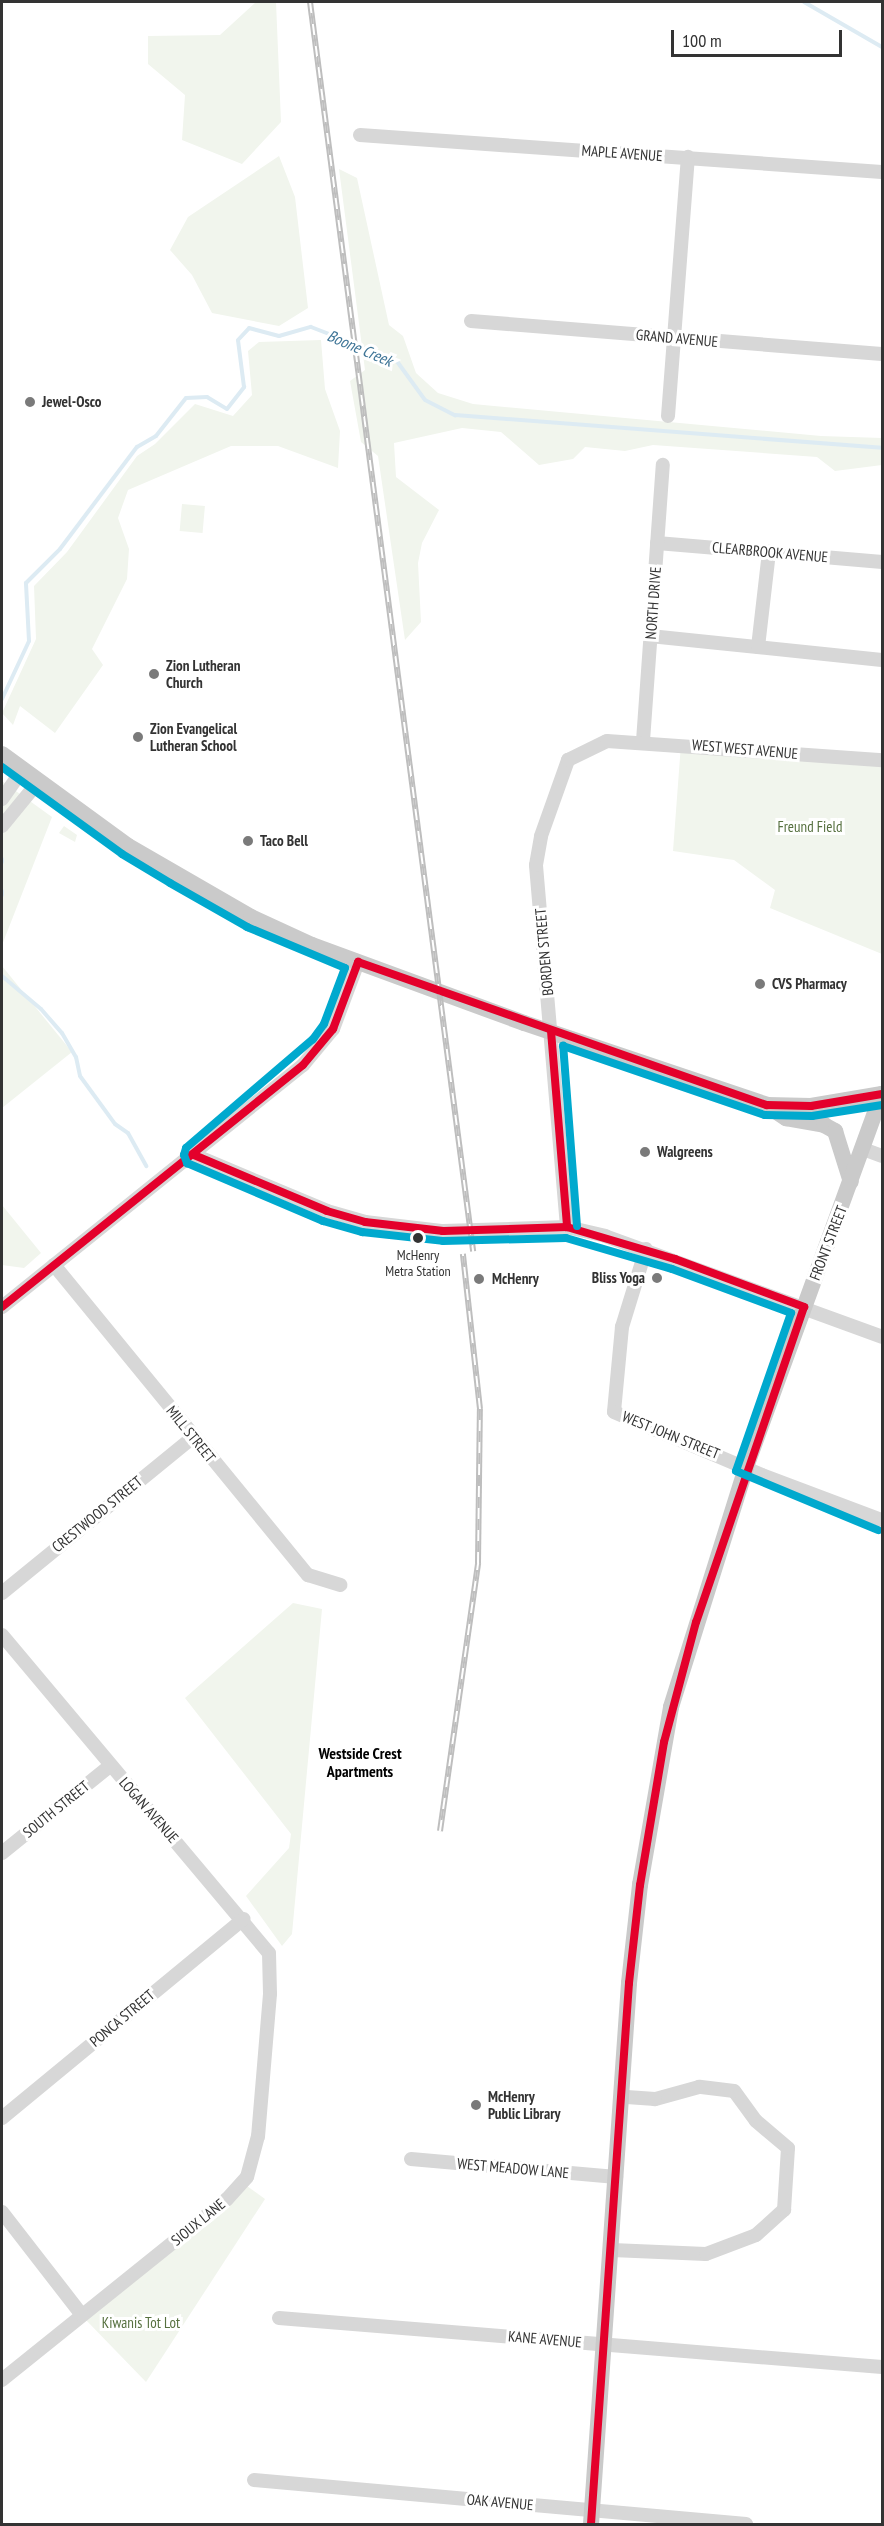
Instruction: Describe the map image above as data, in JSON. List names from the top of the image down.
{
  "streets": {
    "main road": ["FRONT STREET"],
    "street": [
      "MAPLE AVENUE",
      "GRAND AVENUE",
      "CLEARBROOK AVENUE",
      "NORTH DRIVE",
      "WEST WEST AVENUE",
      "BORDEN STREET",
      "MILL STREET",
      "WEST JOHN STREET",
      "CRESTWOOD STREET",
      "SOUTH STREET",
      "LOGAN AVENUE",
      "PONCA STREET",
      "WEST MEADOW LANE",
      "SIOUX LANE",
      "KANE AVENUE",
      "OAK AVENUE"
    ]
  },
  "crossings": [
    ["CLEARBROOK AVENUE", "NORTH DRIVE"],
    ["NORTH DRIVE", "WEST WEST AVENUE"],
    ["WEST WEST AVENUE", "BORDEN STREET"],
    ["FRONT STREET", "WEST JOHN STREET"],
    ["FRONT STREET", "WEST MEADOW LANE"],
    ["FRONT STREET", "KANE AVENUE"],
    ["FRONT STREET", "OAK AVENUE"],
    ["MILL STREET", "CRESTWOOD STREET"],
    ["SOUTH STREET", "LOGAN AVENUE"],
    ["LOGAN AVENUE", "PONCA STREET"],
    ["LOGAN AVENUE", "SIOUX LANE"]
  ],
  "districts": ["Westside Crest Apartments"],
  "water": ["Boone Creek"],
  "parks": ["Freund Field", "Kiwanis Tot Lot"],
  "places": [
    "Jewel-Osco",
    "Zion Lutheran Church",
    "Zion Evangelical Lutheran School",
    "Taco Bell",
    "CVS Pharmacy",
    "Walgreens",
    "McHenry Metra Station",
    "Bliss Yoga",
    "McHenry",
    "McHenry Public Library"
  ],
  "scale_bar": "100 m"
}
